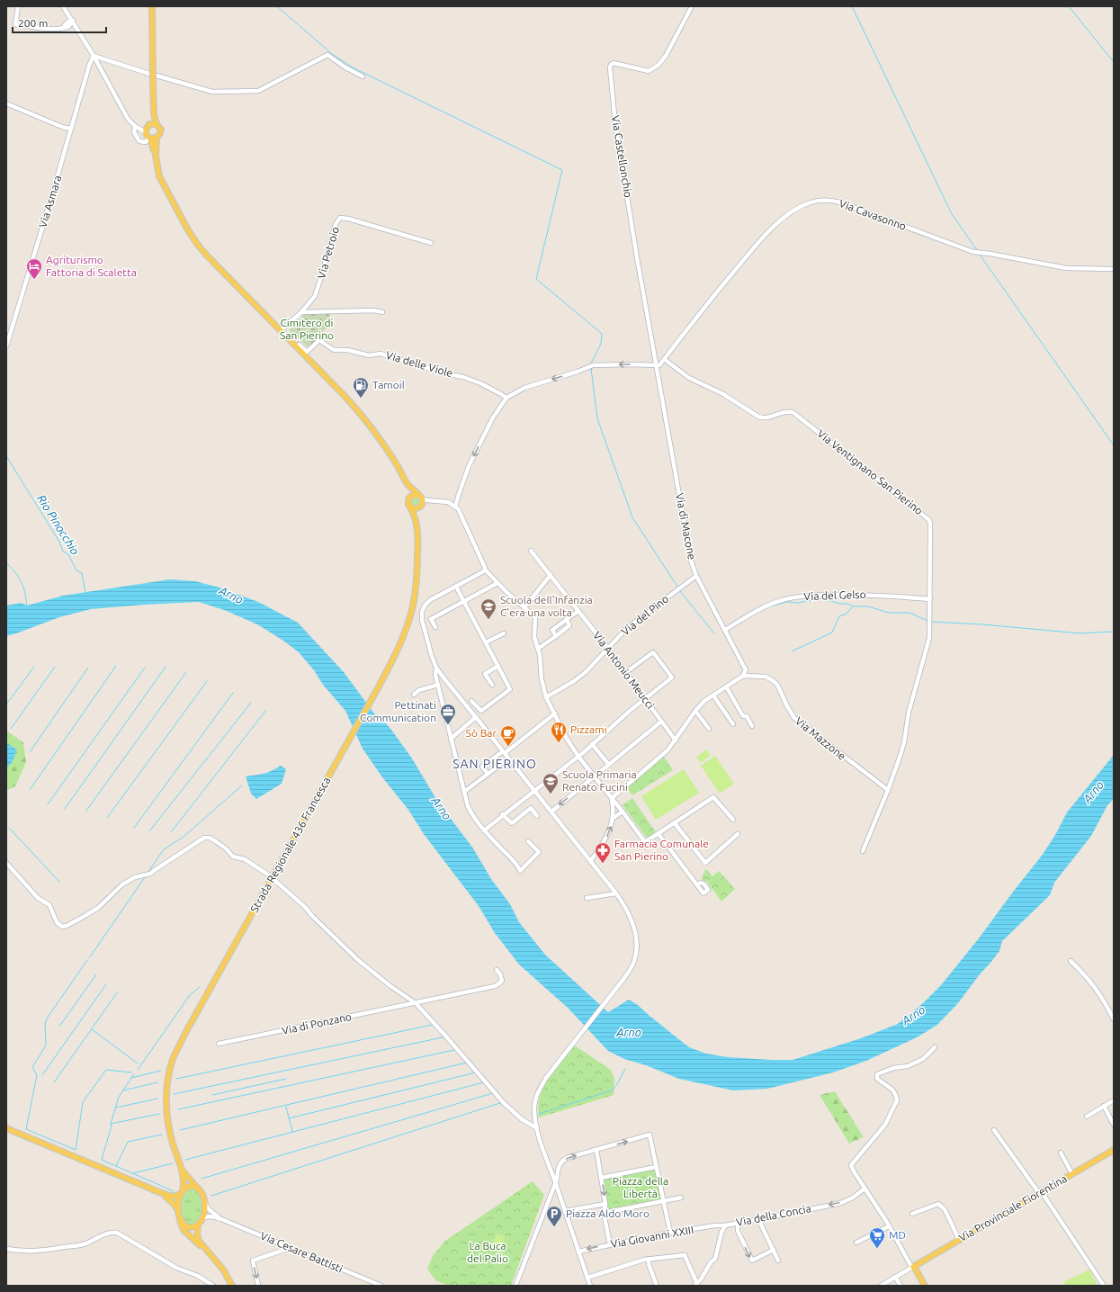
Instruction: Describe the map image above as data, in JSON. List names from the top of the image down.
{
  "streets": {
    "main road": ["Strada Regionale 436 Francesca", "Via Provinciale Fiorentina", "Via Cesare Battisti"],
    "street": [
      "Via Castellonchio",
      "Via Asmara",
      "Via Cavasonno",
      "Via Petroio",
      "Via delle Viole",
      "Via Ventignano San Pierino",
      "Via di Macone",
      "Via del Gelso",
      "Via del Pino",
      "Via Antonio Meucci",
      "Via Mazzone",
      "Via di Ponzano",
      "Via della Concia",
      "Via Giovanni XXIII"
    ]
  },
  "crossings": [
    ["Via Castellonchio", "Via Cavasonno"],
    ["Via Castellonchio", "Via di Macone"],
    ["Via Cavasonno", "Via Ventignano San Pierino"],
    ["Via Cavasonno", "Via di Macone"],
    ["Via Petroio", "Strada Regionale 436 Francesca"],
    ["Via delle Viole", "Strada Regionale 436 Francesca"],
    ["Via Ventignano San Pierino", "Via del Gelso"],
    ["Via Ventignano San Pierino", "Via Mazzone"],
    ["Via di Macone", "Via del Gelso"],
    ["Via di Macone", "Via del Pino"],
    ["Via di Macone", "Via Mazzone"],
    ["Via del Pino", "Via Antonio Meucci"],
    ["Strada Regionale 436 Francesca", "Via Cesare Battisti"],
    ["Via della Concia", "Via Giovanni XXIII"]
  ],
  "one_way": ["Via della Concia"],
  "districts": ["SAN PIERINO"],
  "water": ["Rio Pinocchio", "Arno"],
  "parks": ["Cimitero di San Pierino", "Piazza della Libertà", "La Buca del Palio"],
  "places": {
    "hotel": ["Agriturismo Fattoria di Scaletta"],
    "fuel station": ["Tamoil"],
    "school or university": ["Scuola dell'Infanzia C'era una volta", "Scuola Primaria Renato Fucini"],
    "office": ["Pettinati Communication"],
    "restaurant": ["Pizzami"],
    "cafe": ["Sò Bar"],
    "pharmacy": ["Farmacia Comunale San Pierino"],
    "parking": ["Piazza Aldo Moro"],
    "supermarket": ["MD"]
  },
  "scale_bar": "200 m"
}
